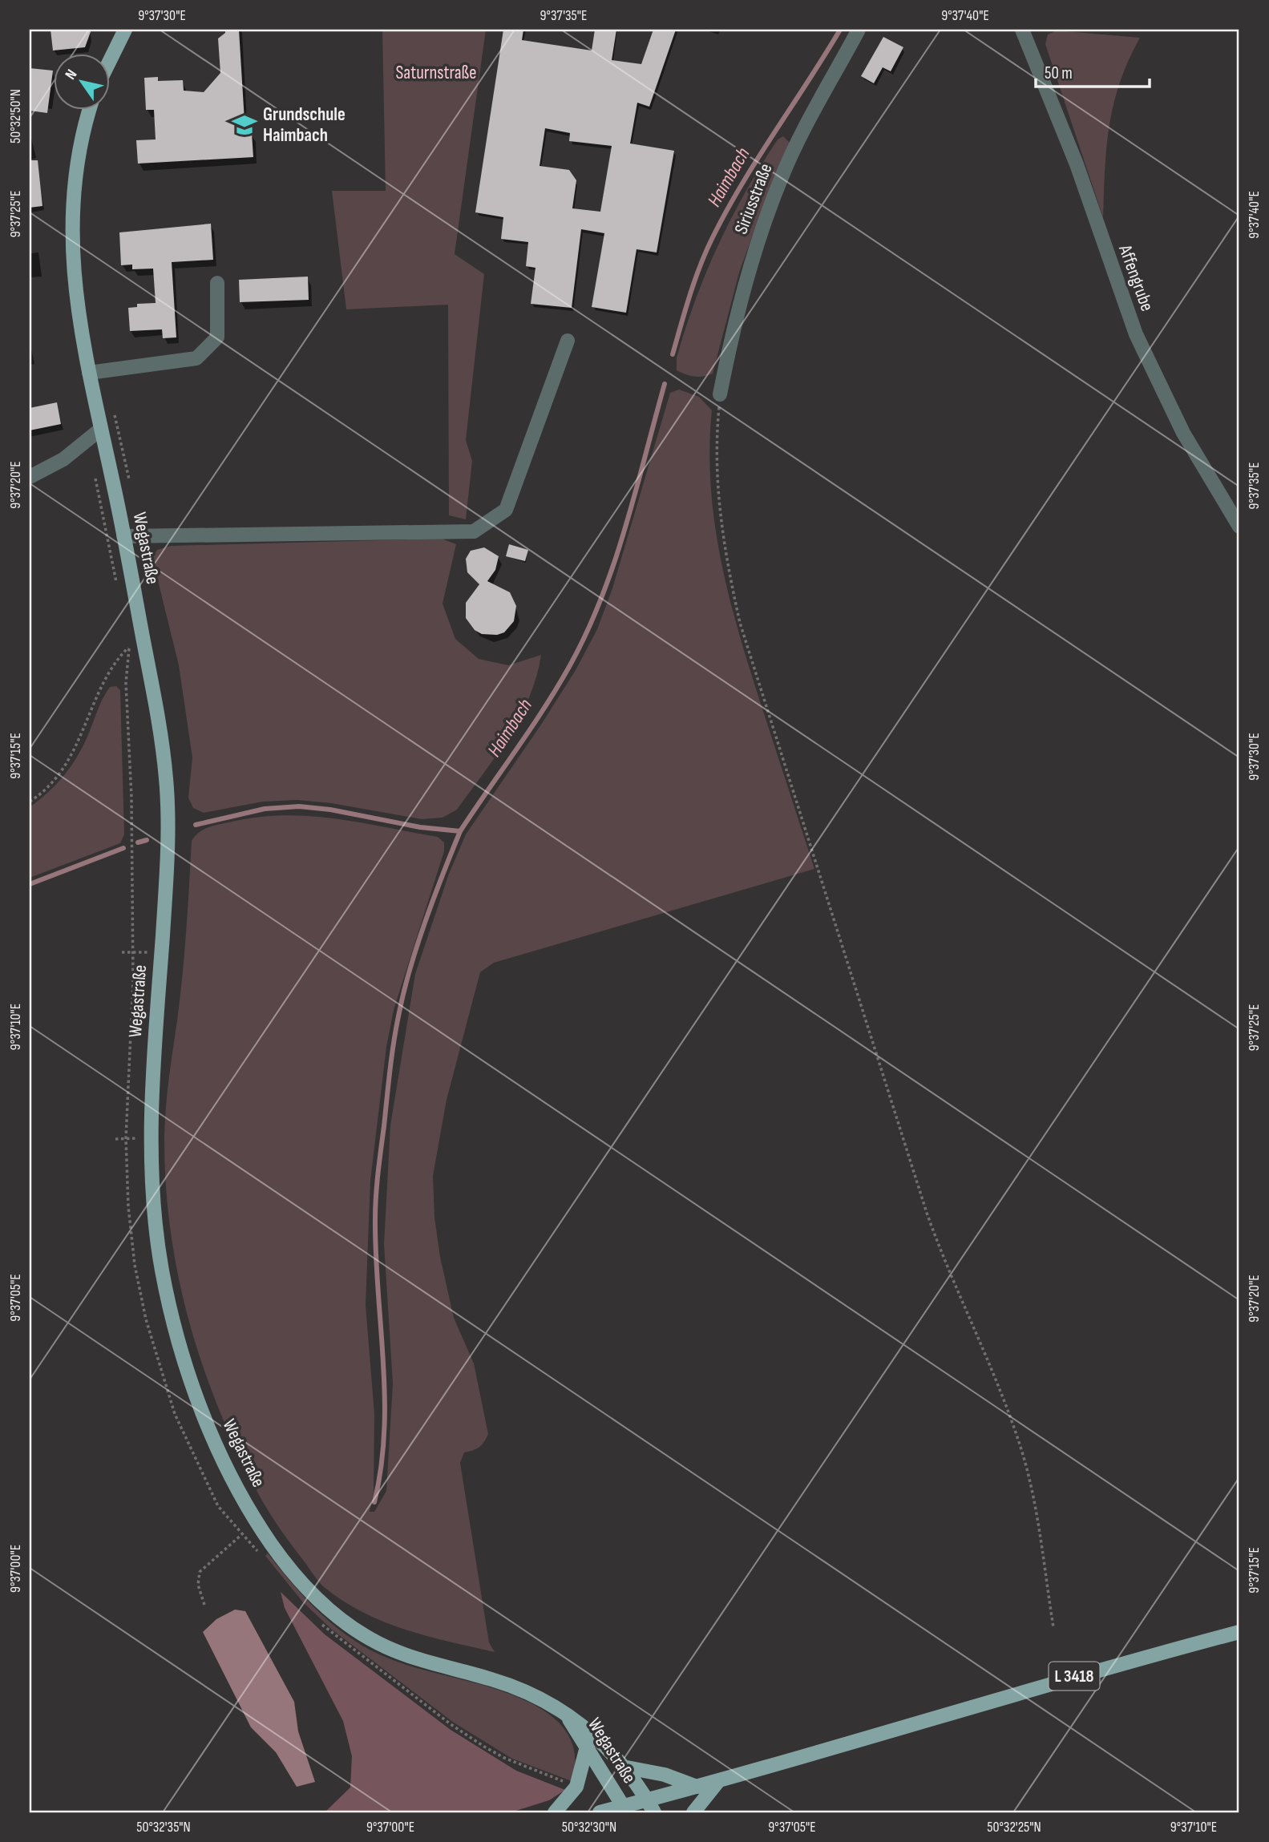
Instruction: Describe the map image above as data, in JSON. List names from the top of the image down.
{
  "streets": {
    "main road": ["Wegastraße", "L 3418"],
    "street": ["Siriusstraße", "Affengrube"]
  },
  "crossings": [
    ["Wegastraße", "L 3418"]
  ],
  "water": ["Haimbach"],
  "parks": ["Saturnstraße"],
  "places": {
    "school or university": ["Grundschule Haimbach"]
  },
  "scale_bar": "50 m",
  "north": "top left",
  "coordinates": [
    "9°37'30\"E",
    "9°37'35\"E",
    "9°37'40\"E",
    "50°32'50\"N",
    "9°37'25\"E",
    "9°37'20\"E",
    "9°37'15\"E",
    "9°37'10\"E",
    "9°37'05\"E",
    "9°37'00\"E",
    "50°32'35\"N",
    "50°32'30\"N",
    "50°32'25\"N"
  ]
}
